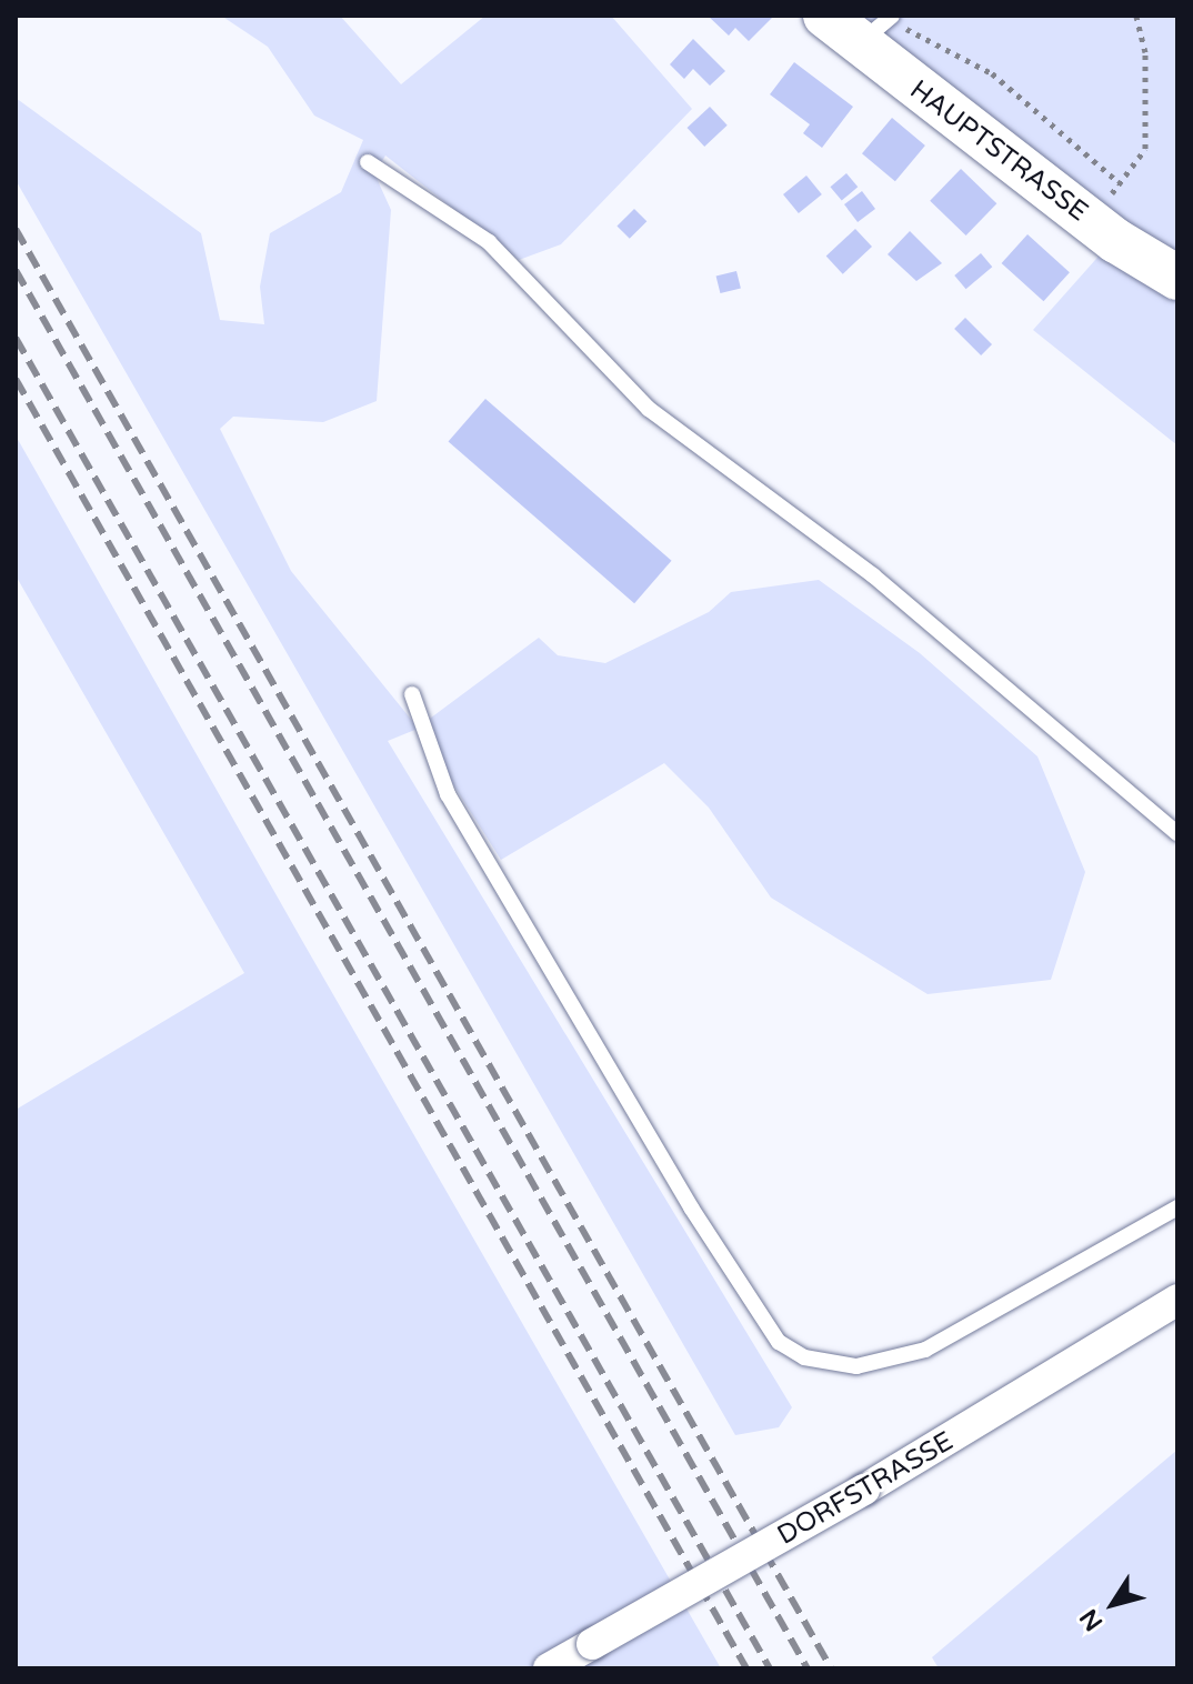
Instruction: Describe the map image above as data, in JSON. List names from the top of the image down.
{
  "streets": {
    "street": ["HAUPTSTRASSE", "DORFSTRASSE"]
  },
  "north": "bottom left"
}
